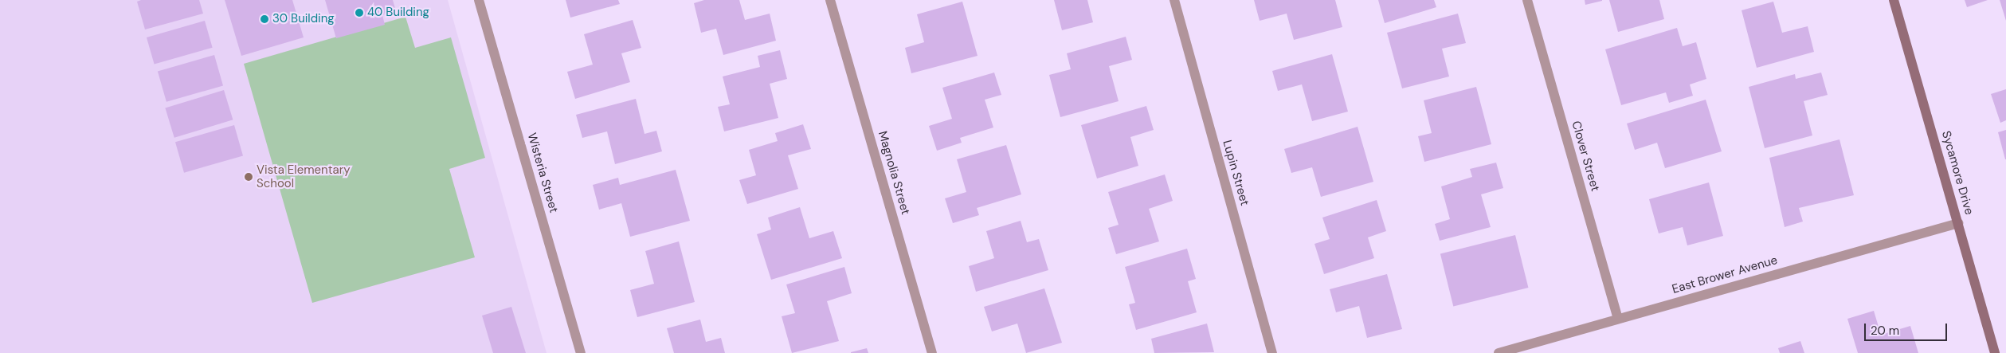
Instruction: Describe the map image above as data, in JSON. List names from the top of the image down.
{
  "streets": {
    "main road": ["Sycamore Drive"],
    "street": [
      "Clover Street",
      "Wisteria Street",
      "Magnolia Street",
      "Lupin Street",
      "East Brower Avenue"
    ]
  },
  "crossings": [
    ["Clover Street", "East Brower Avenue"],
    ["Sycamore Drive", "East Brower Avenue"]
  ],
  "places": ["40 Building", "30 Building", "Vista Elementary School"],
  "scale_bar": "20 m"
}
